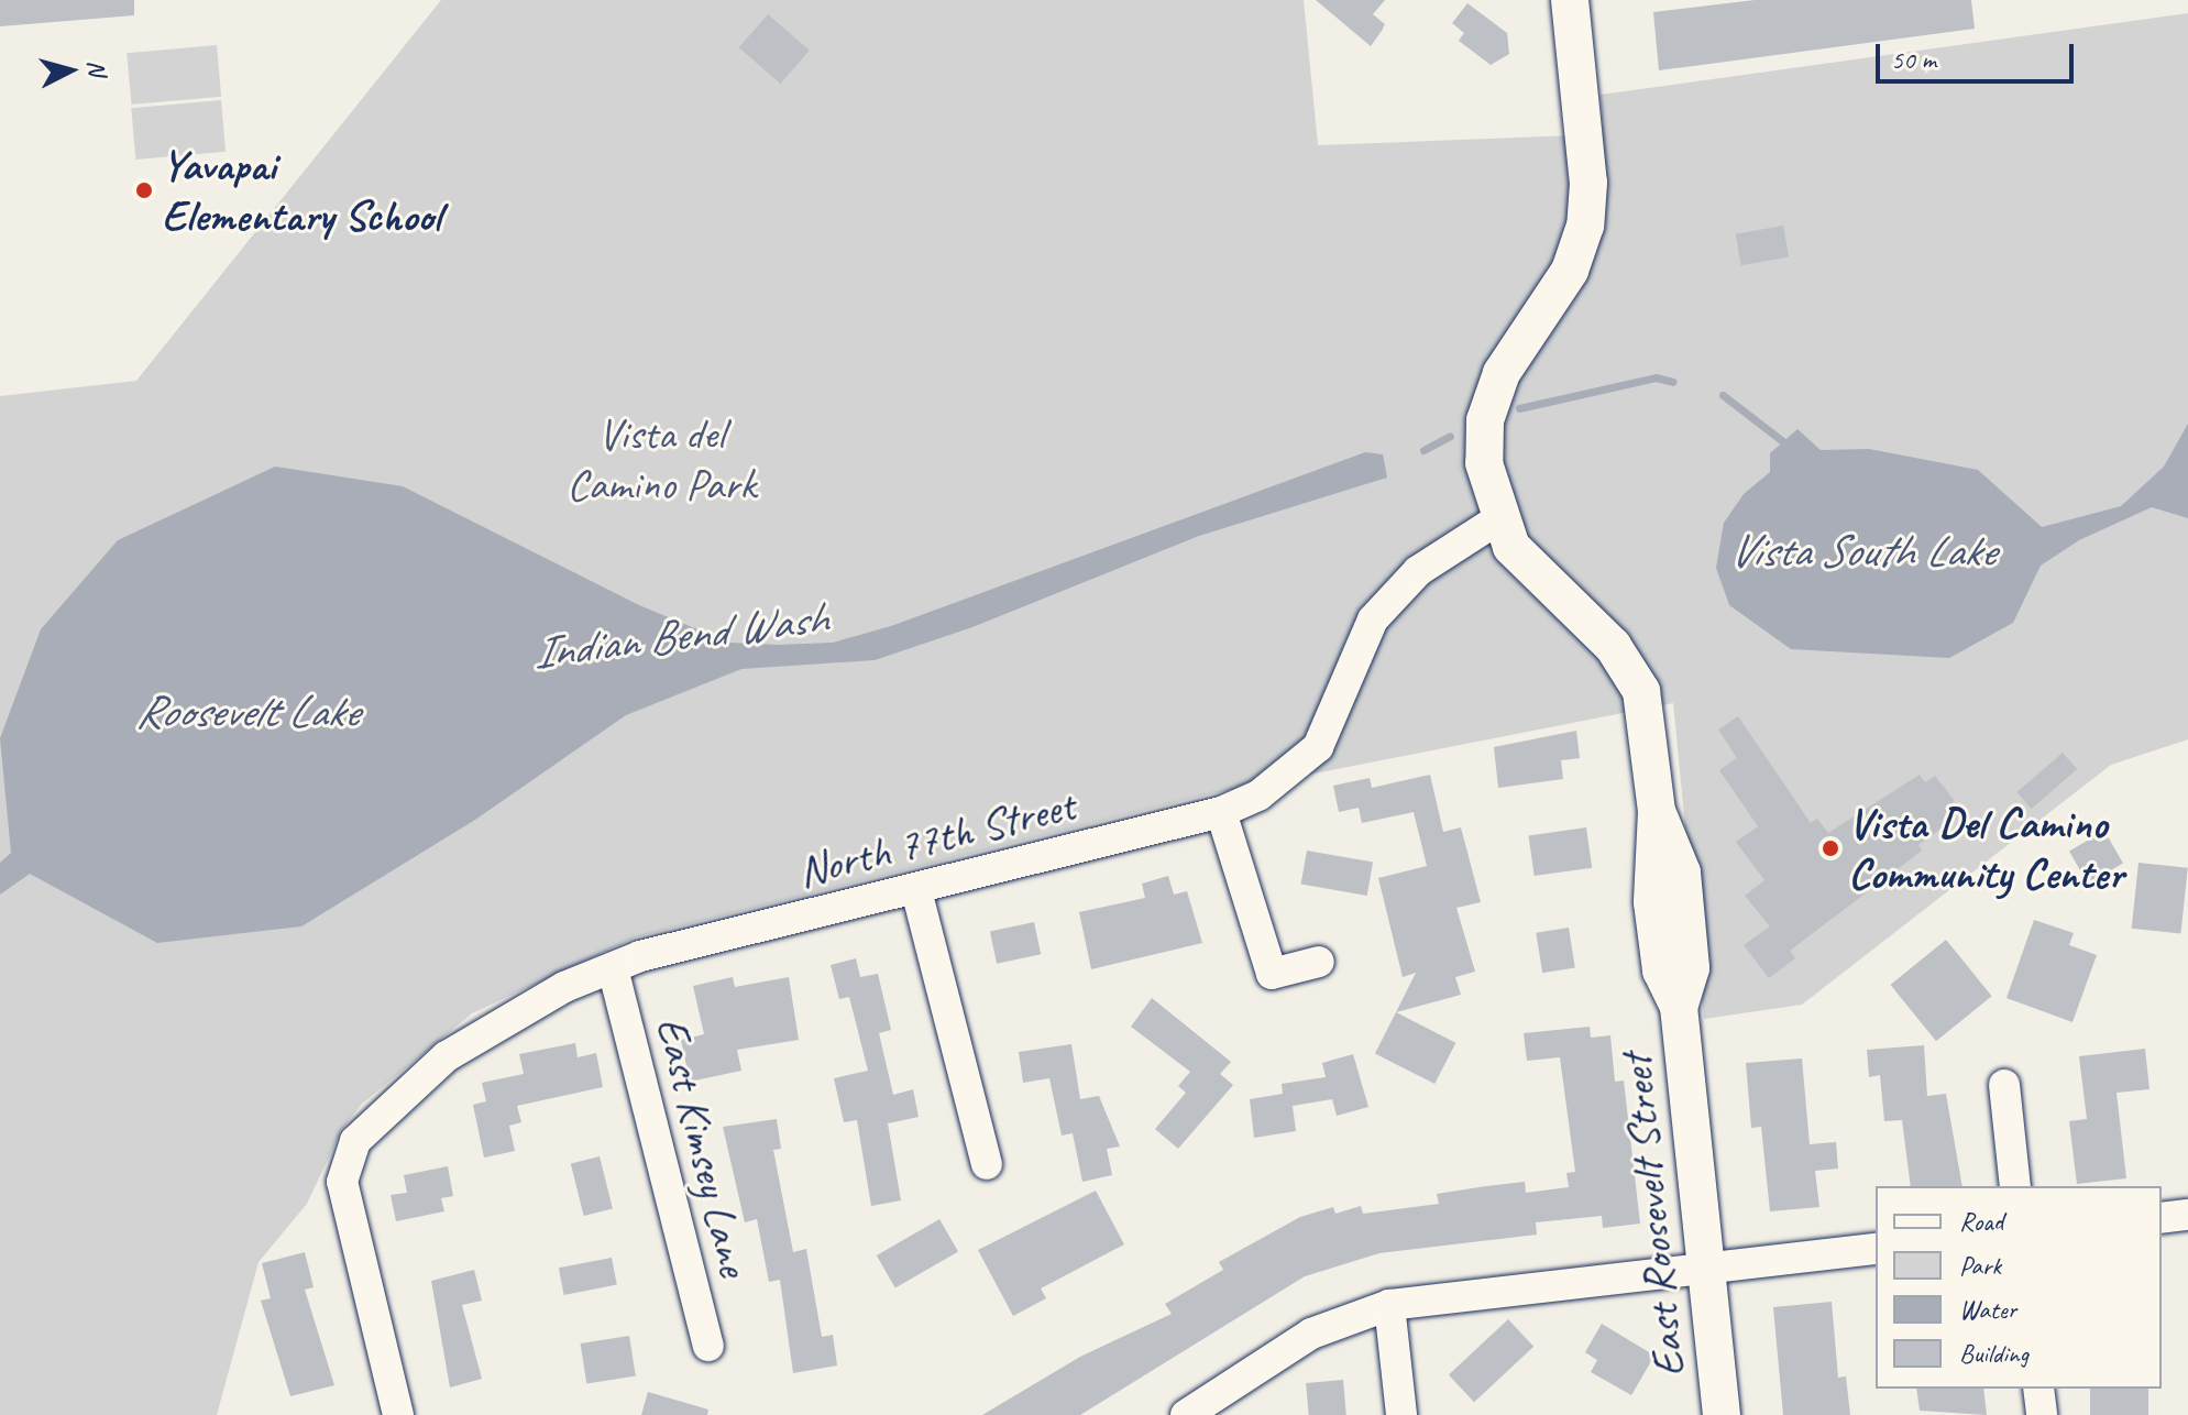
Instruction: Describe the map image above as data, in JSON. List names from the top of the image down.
{
  "streets": {
    "street": ["North 77th Street", "East Kimsey Lane", "East Roosevelt Street"]
  },
  "crossings": [
    ["North 77th Street", "East Kimsey Lane"],
    ["North 77th Street", "East Roosevelt Street"]
  ],
  "water": ["Vista South Lake", "Indian Bend Wash", "Roosevelt Lake"],
  "parks": ["Vista del Camino Park"],
  "places": ["Yavapai Elementary School", "Vista Del Camino Community Center"],
  "legend": [
    "Road",
    "Park",
    "Water",
    "Building"
  ],
  "scale_bar": "50 m",
  "north": "right"
}
